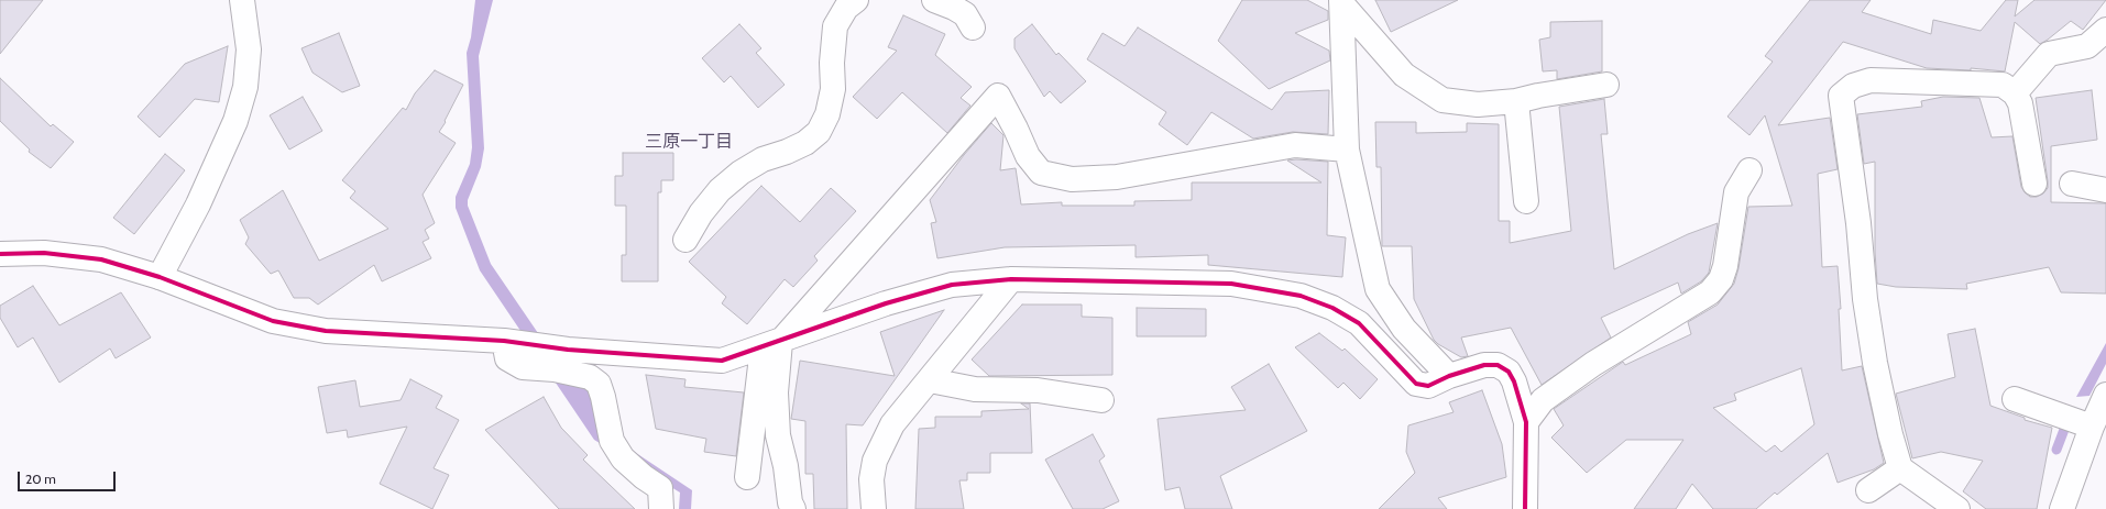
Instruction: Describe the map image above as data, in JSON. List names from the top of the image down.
{
  "districts": ["三原一丁目"],
  "scale_bar": "20 m"
}
